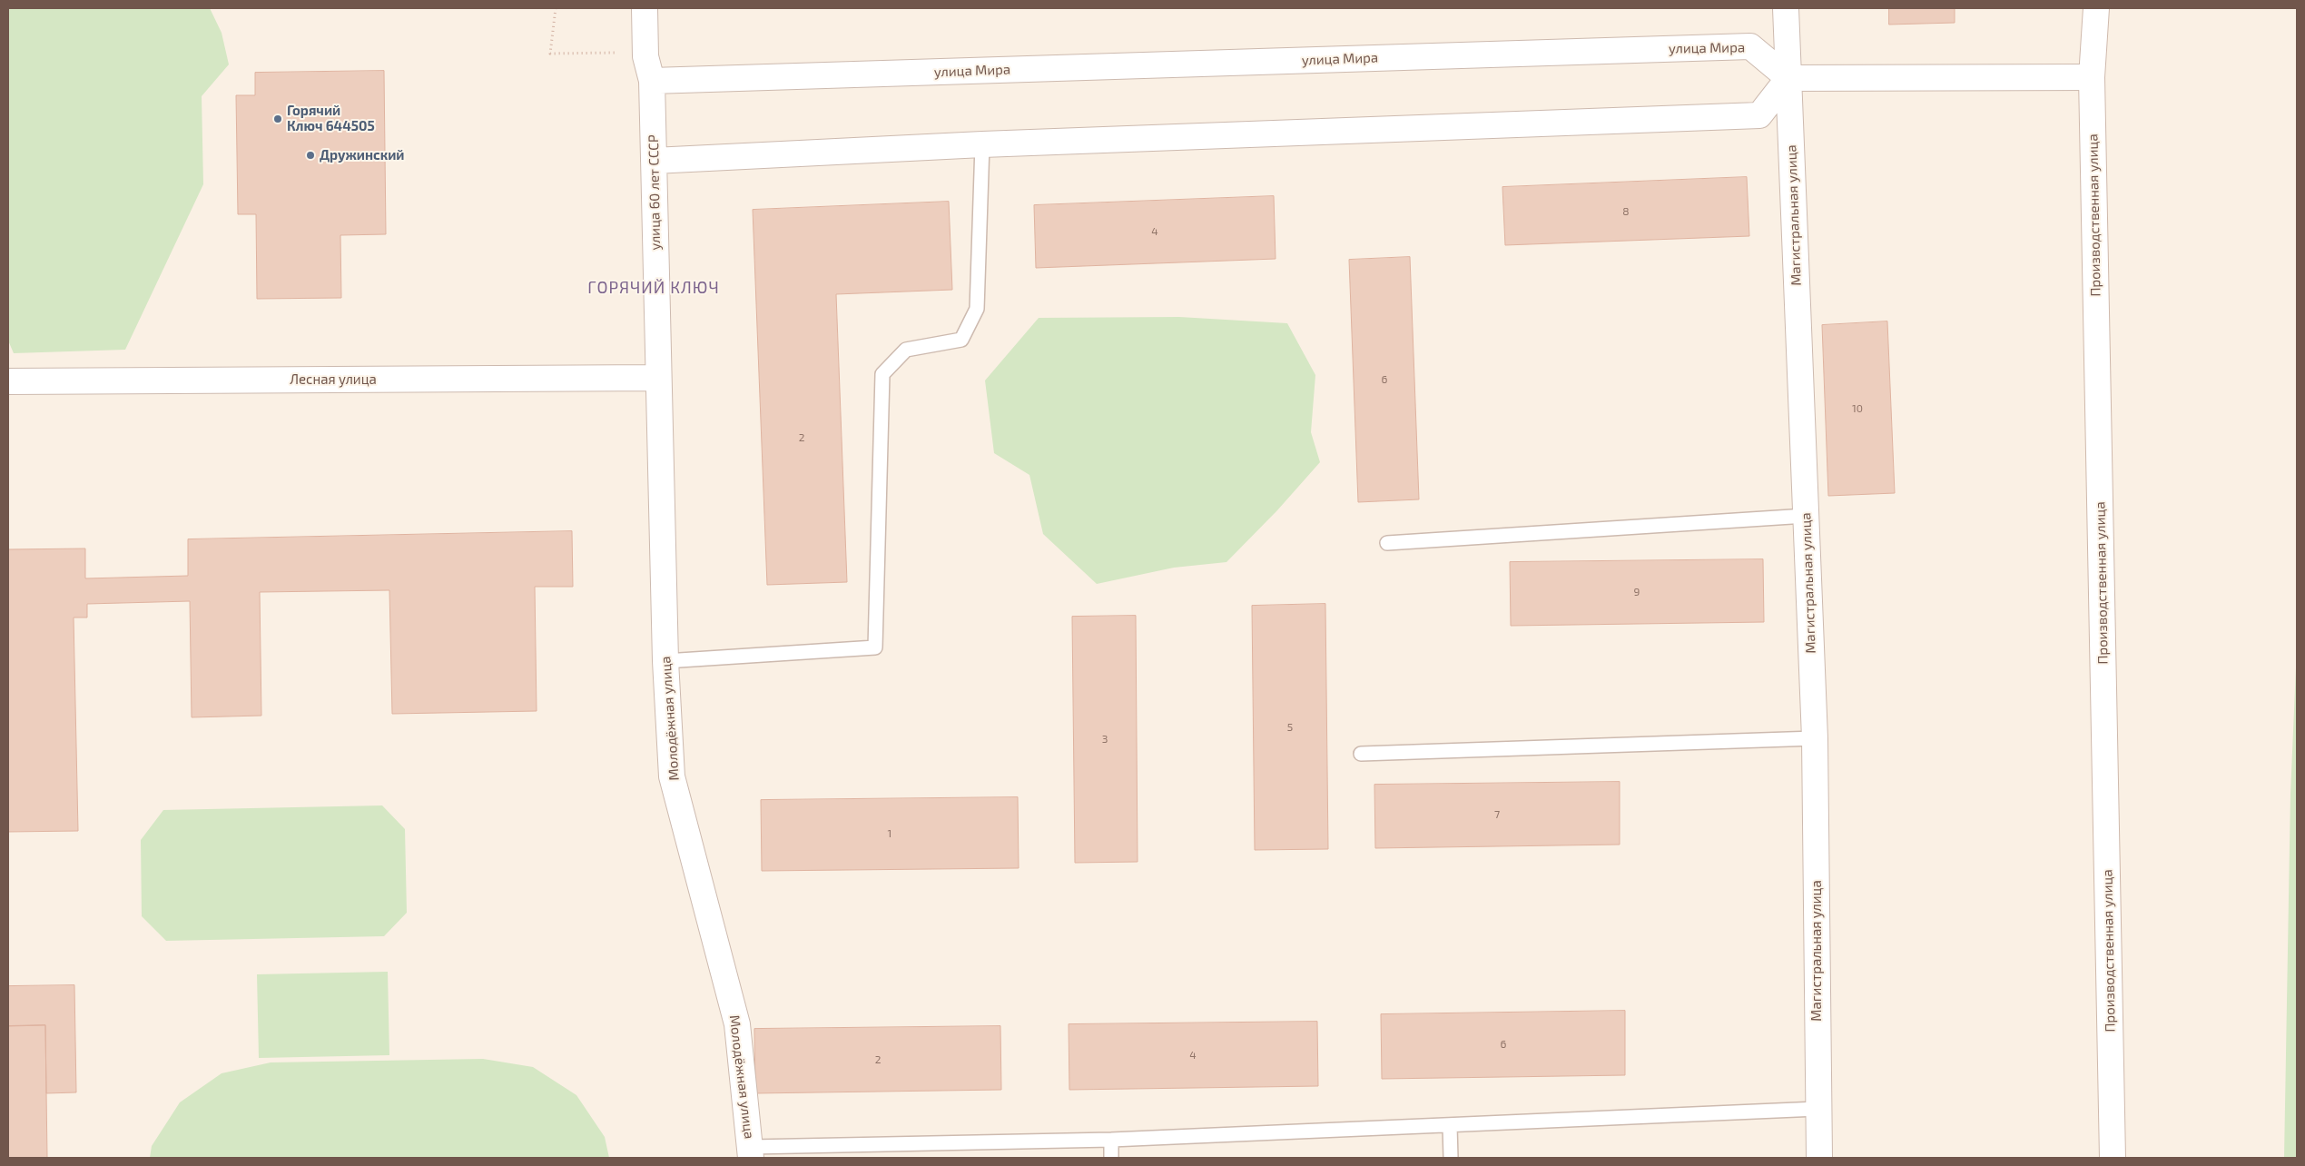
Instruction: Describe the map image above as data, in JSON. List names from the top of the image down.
{
  "streets": {
    "street": [
      "улица Мира",
      "улица 60 лет СССР",
      "Магистральная улица",
      "Производственная улица",
      "Лесная улица",
      "Молодёжная улица"
    ]
  },
  "crossings": [
    ["улица Мира", "улица 60 лет СССР"],
    ["улица Мира", "Магистральная улица"],
    ["улица 60 лет СССР", "Лесная улица"],
    ["улица 60 лет СССР", "Молодёжная улица"],
    ["Лесная улица", "Молодёжная улица"]
  ],
  "districts": ["ГОРЯЧИЙ КЛЮЧ"],
  "places": ["Горячий Ключ 644505", "Дружинский"],
  "house_numbers": [
    "8",
    "4",
    "6",
    "10",
    "2",
    "9",
    "5",
    "3",
    "7",
    "1",
    "6",
    "4",
    "2"
  ]
}
